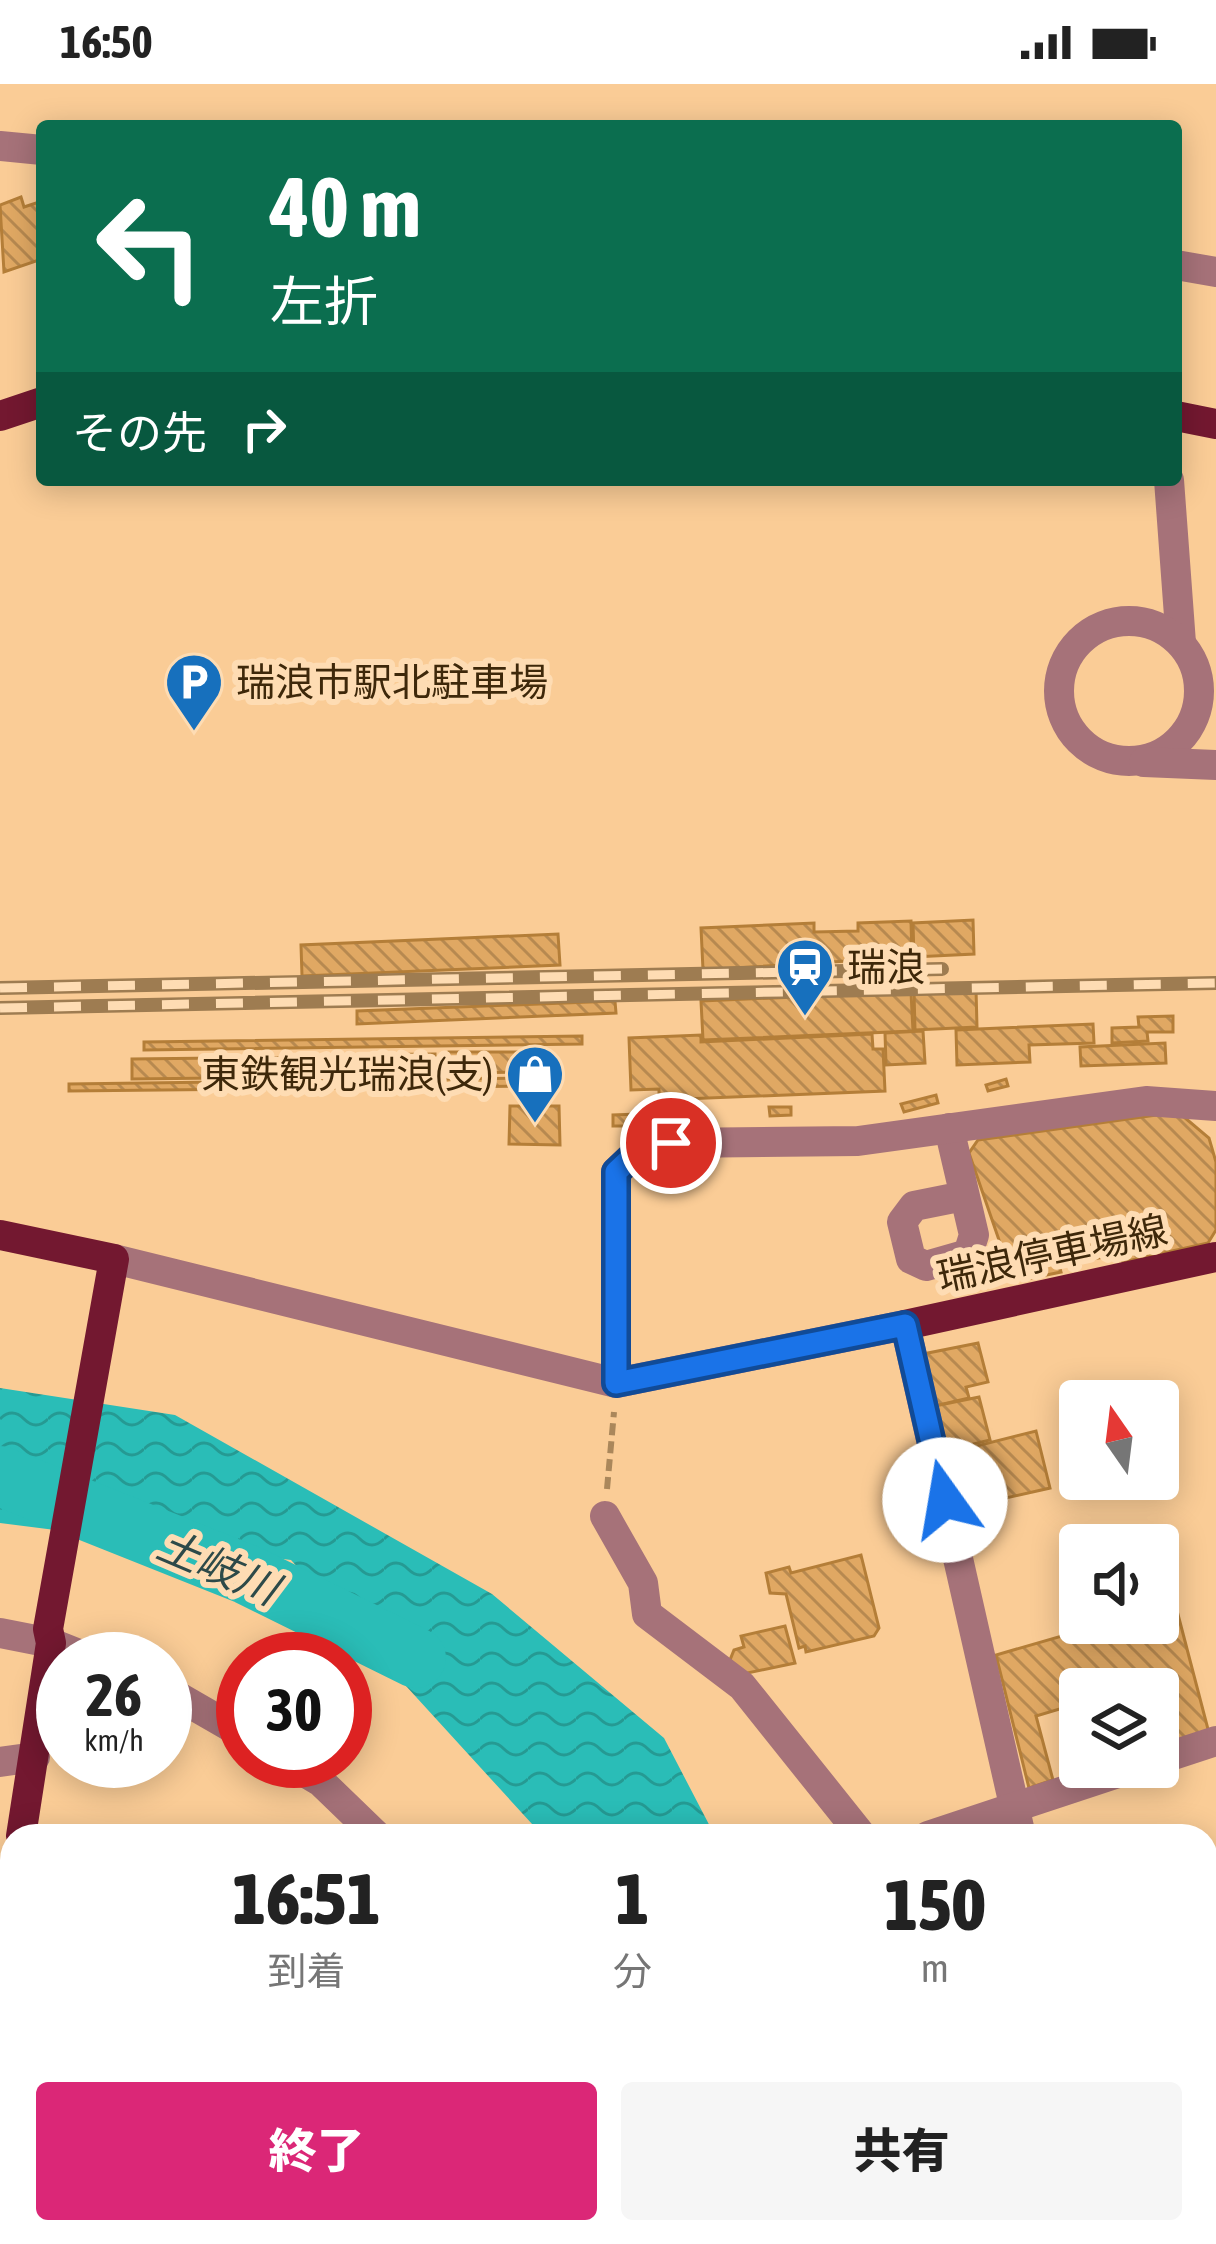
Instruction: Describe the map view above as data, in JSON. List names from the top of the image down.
{
  "streets": {
    "main road": ["瑞浪停車場線"]
  },
  "water": ["土岐川"],
  "places": {
    "parking": ["瑞浪市駅北駐車場"],
    "station": ["瑞浪"],
    "shop": ["東鉄観光瑞浪(支)"]
  },
  "north": "top",
  "page": {
    "status": "16:50",
    "turn": ["40 m", "左折"],
    "then": "その先",
    "speed": "26 km/h",
    "limit": "30",
    "eta": [
      "16:51",
      "到着",
      "1",
      "分",
      "150",
      "m"
    ],
    "buttons": ["終了", "共有"]
  }
}
